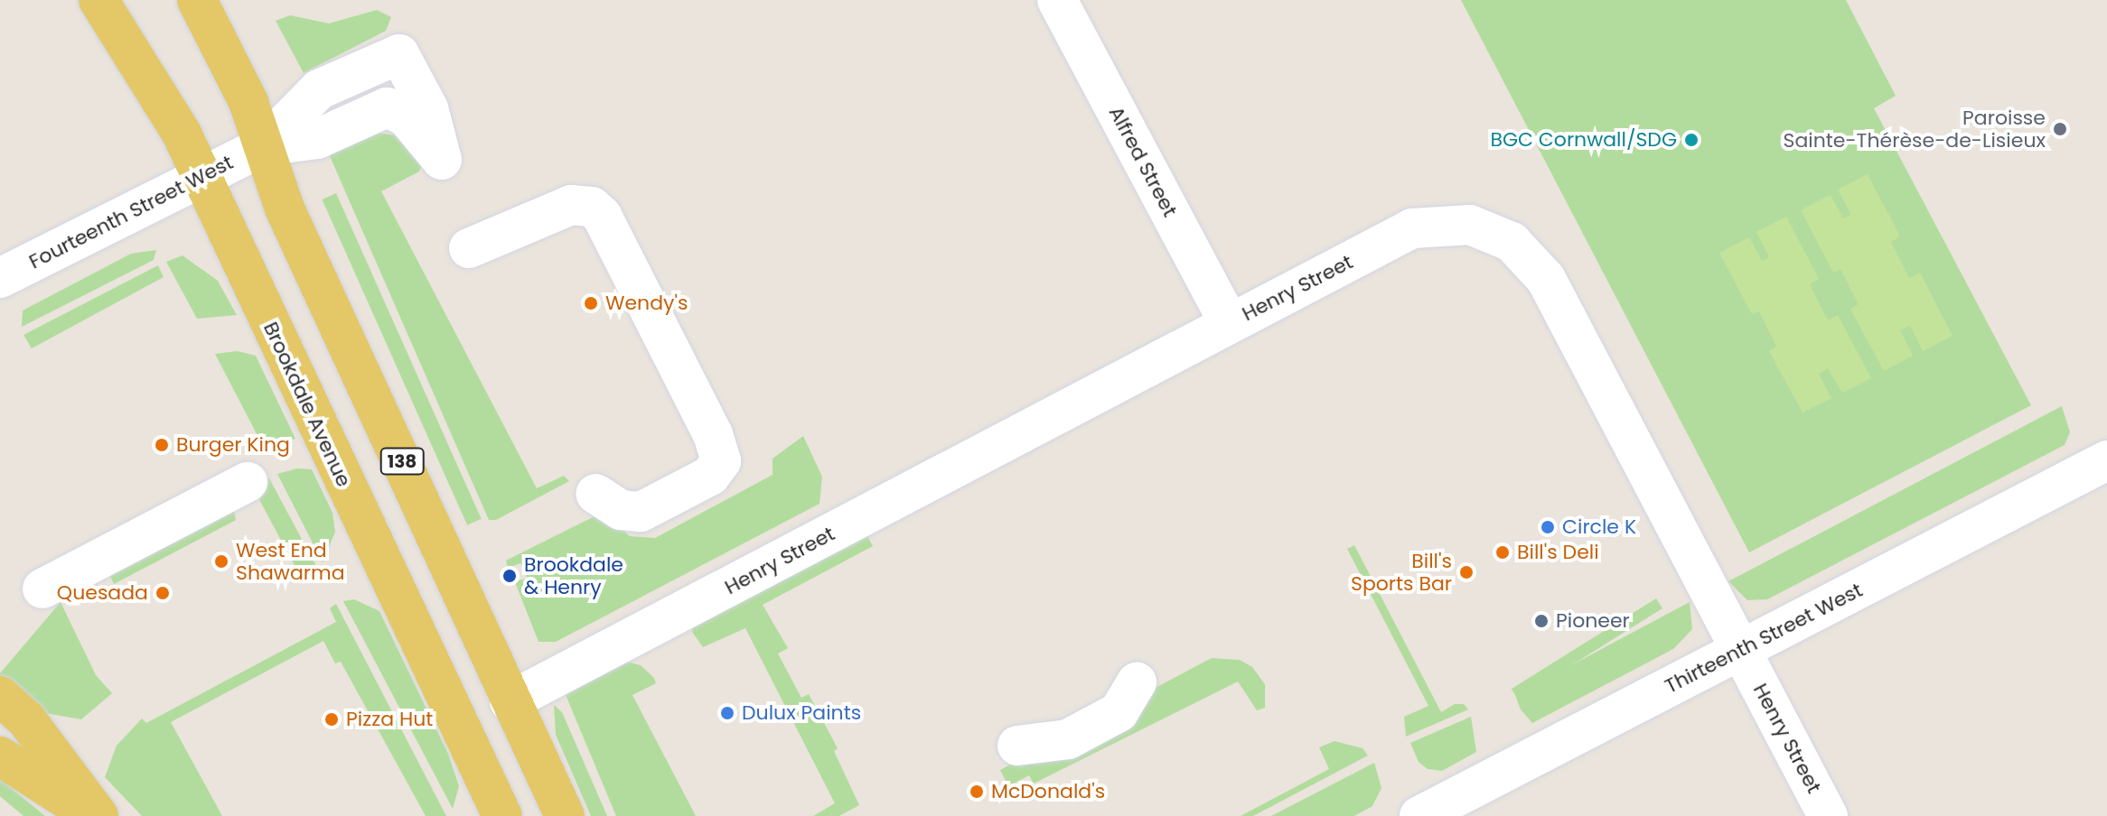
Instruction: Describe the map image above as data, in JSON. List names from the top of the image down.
{
  "streets": {
    "main road": ["Brookdale Avenue", "138"],
    "street": [
      "Alfred Street",
      "Fourteenth Street West",
      "Henry Street",
      "Thirteenth Street West"
    ]
  },
  "crossings": [
    ["Alfred Street", "Henry Street"],
    ["Fourteenth Street West", "Brookdale Avenue"],
    ["Fourteenth Street West", "138"],
    ["Henry Street", "138"],
    ["Henry Street", "Thirteenth Street West"]
  ],
  "places": [
    "Paroisse Sainte-Thérèse-de-Lisieux",
    "BGC Cornwall/SDG",
    "Wendy's",
    "Burger King",
    "Circle K",
    "Bill's Deli",
    "West End Shawarma",
    "Bill's Sports Bar",
    "Brookdale & Henry",
    "Quesada",
    "Pioneer",
    "Dulux Paints",
    "Pizza Hut",
    "McDonald's"
  ]
}
